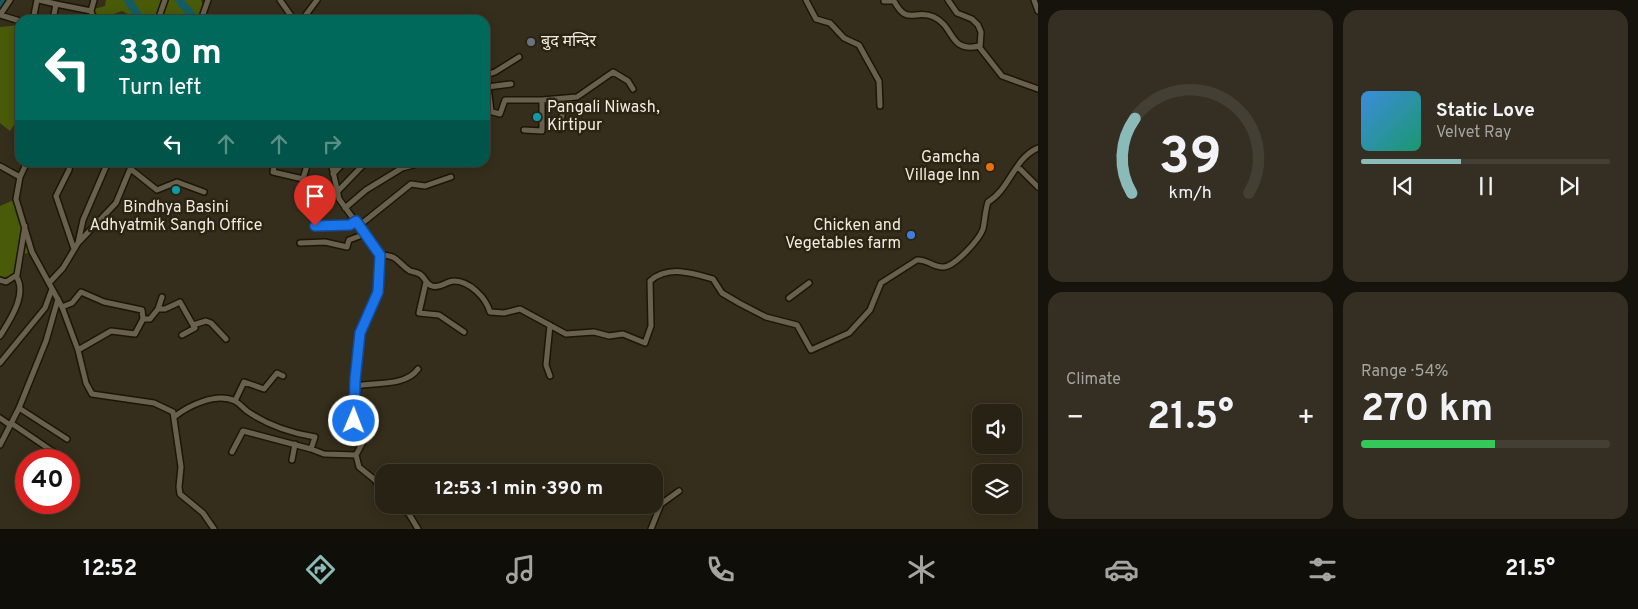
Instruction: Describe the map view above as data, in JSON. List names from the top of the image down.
{
  "places": [
    "बुद मन्दिर",
    "Pangali Niwash, Kirtipur",
    "Gamcha Village Inn",
    "Bindhya Basini Adhyatmik Sangh Office",
    "Chicken and Vegetables farm"
  ],
  "page": {
    "turn": ["330 m", "Turn left"],
    "song": ["Static Love", "Velvet Ray"],
    "tile": [
      "Climate",
      ["Range · 54%", "270 km"]
    ],
    "heat": ["−", "21.5°", "+"],
    "limit": "40",
    "trip": "12:53 · 1 min · 390 m",
    "tabs": ["12:52", "21.5°"],
    "gauge": ["39", "km/h"]
  }
}
